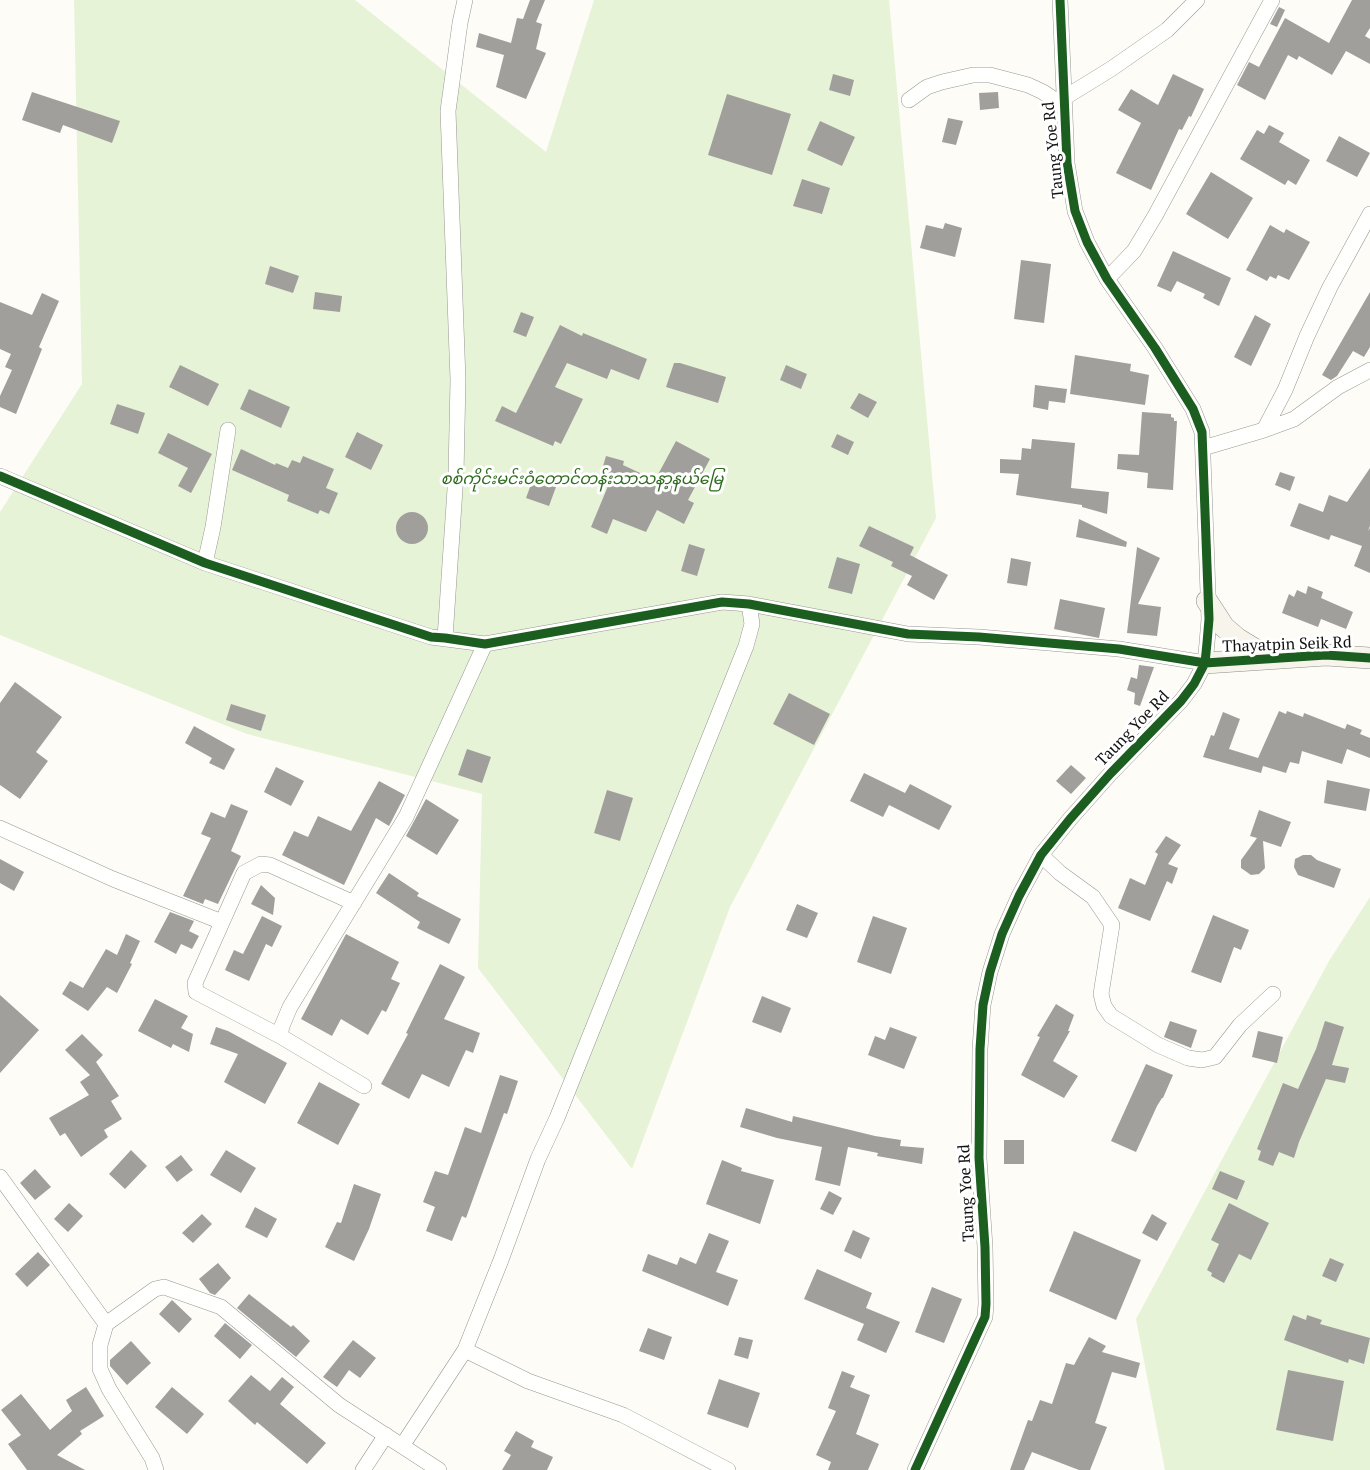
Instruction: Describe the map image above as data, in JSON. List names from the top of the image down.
{
  "streets": {
    "street": ["Taung Yoe Rd", "Thayatpin Seik Rd"]
  },
  "crossings": [
    ["Taung Yoe Rd", "Thayatpin Seik Rd"]
  ],
  "parks": ["စစ်ကိုင်းမင်းဝံတောင်တန်းသာသနာ့နယ်မြေ"]
}
